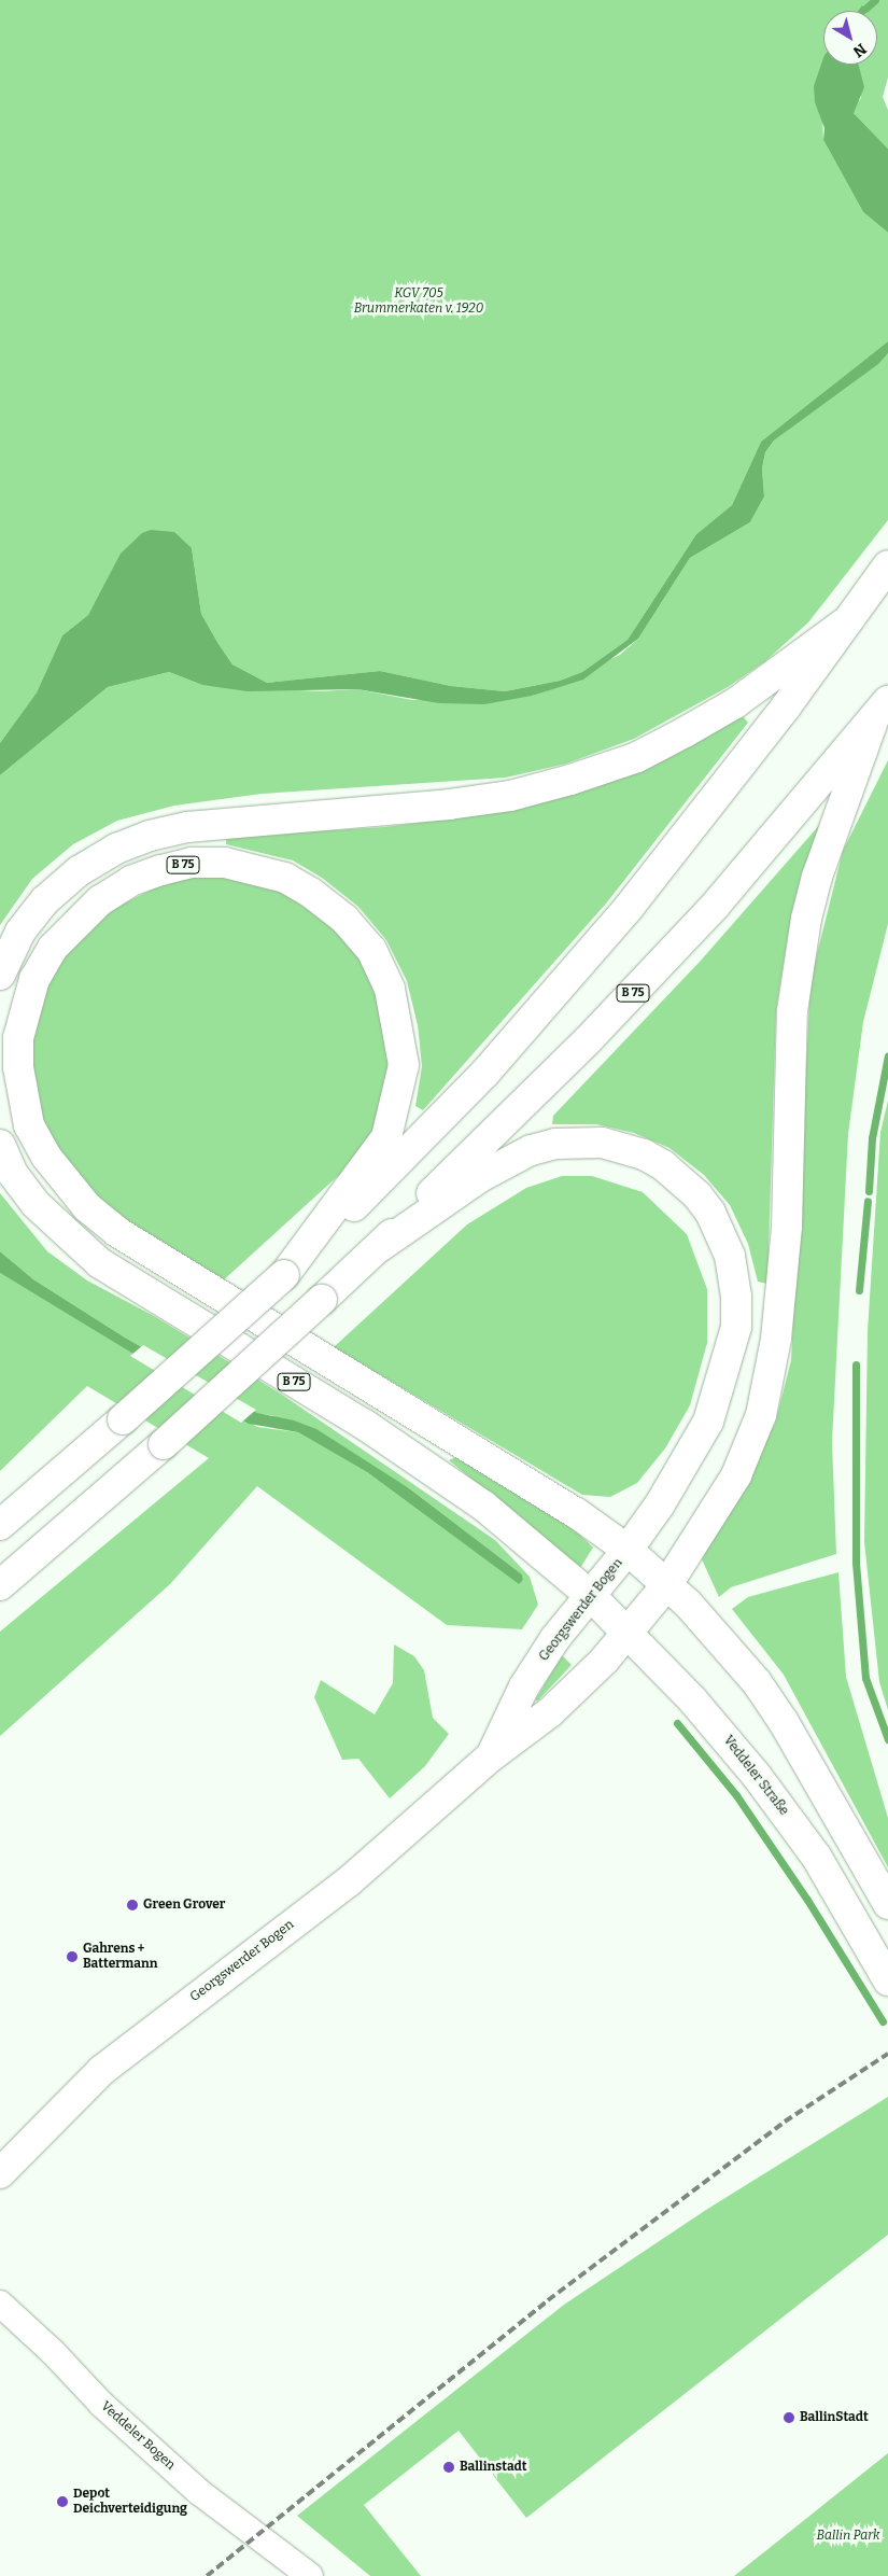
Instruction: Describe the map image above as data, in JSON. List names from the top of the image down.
{
  "streets": {
    "main road": ["B 75", "Georgswerder Bogen", "Veddeler Straße"],
    "street": ["Veddeler Bogen"]
  },
  "crossings": [
    ["B 75", "Georgswerder Bogen"],
    ["B 75", "Veddeler Straße"],
    ["Georgswerder Bogen", "Veddeler Straße"]
  ],
  "parks": ["KGV 705 Brummerkaten v. 1920", "Ballin Park"],
  "places": [
    "Green Grover",
    "Gahrens + Battermann",
    "BallinStadt",
    "Ballinstadt",
    "Depot Deichverteidigung"
  ],
  "north": "bottom right"
}
